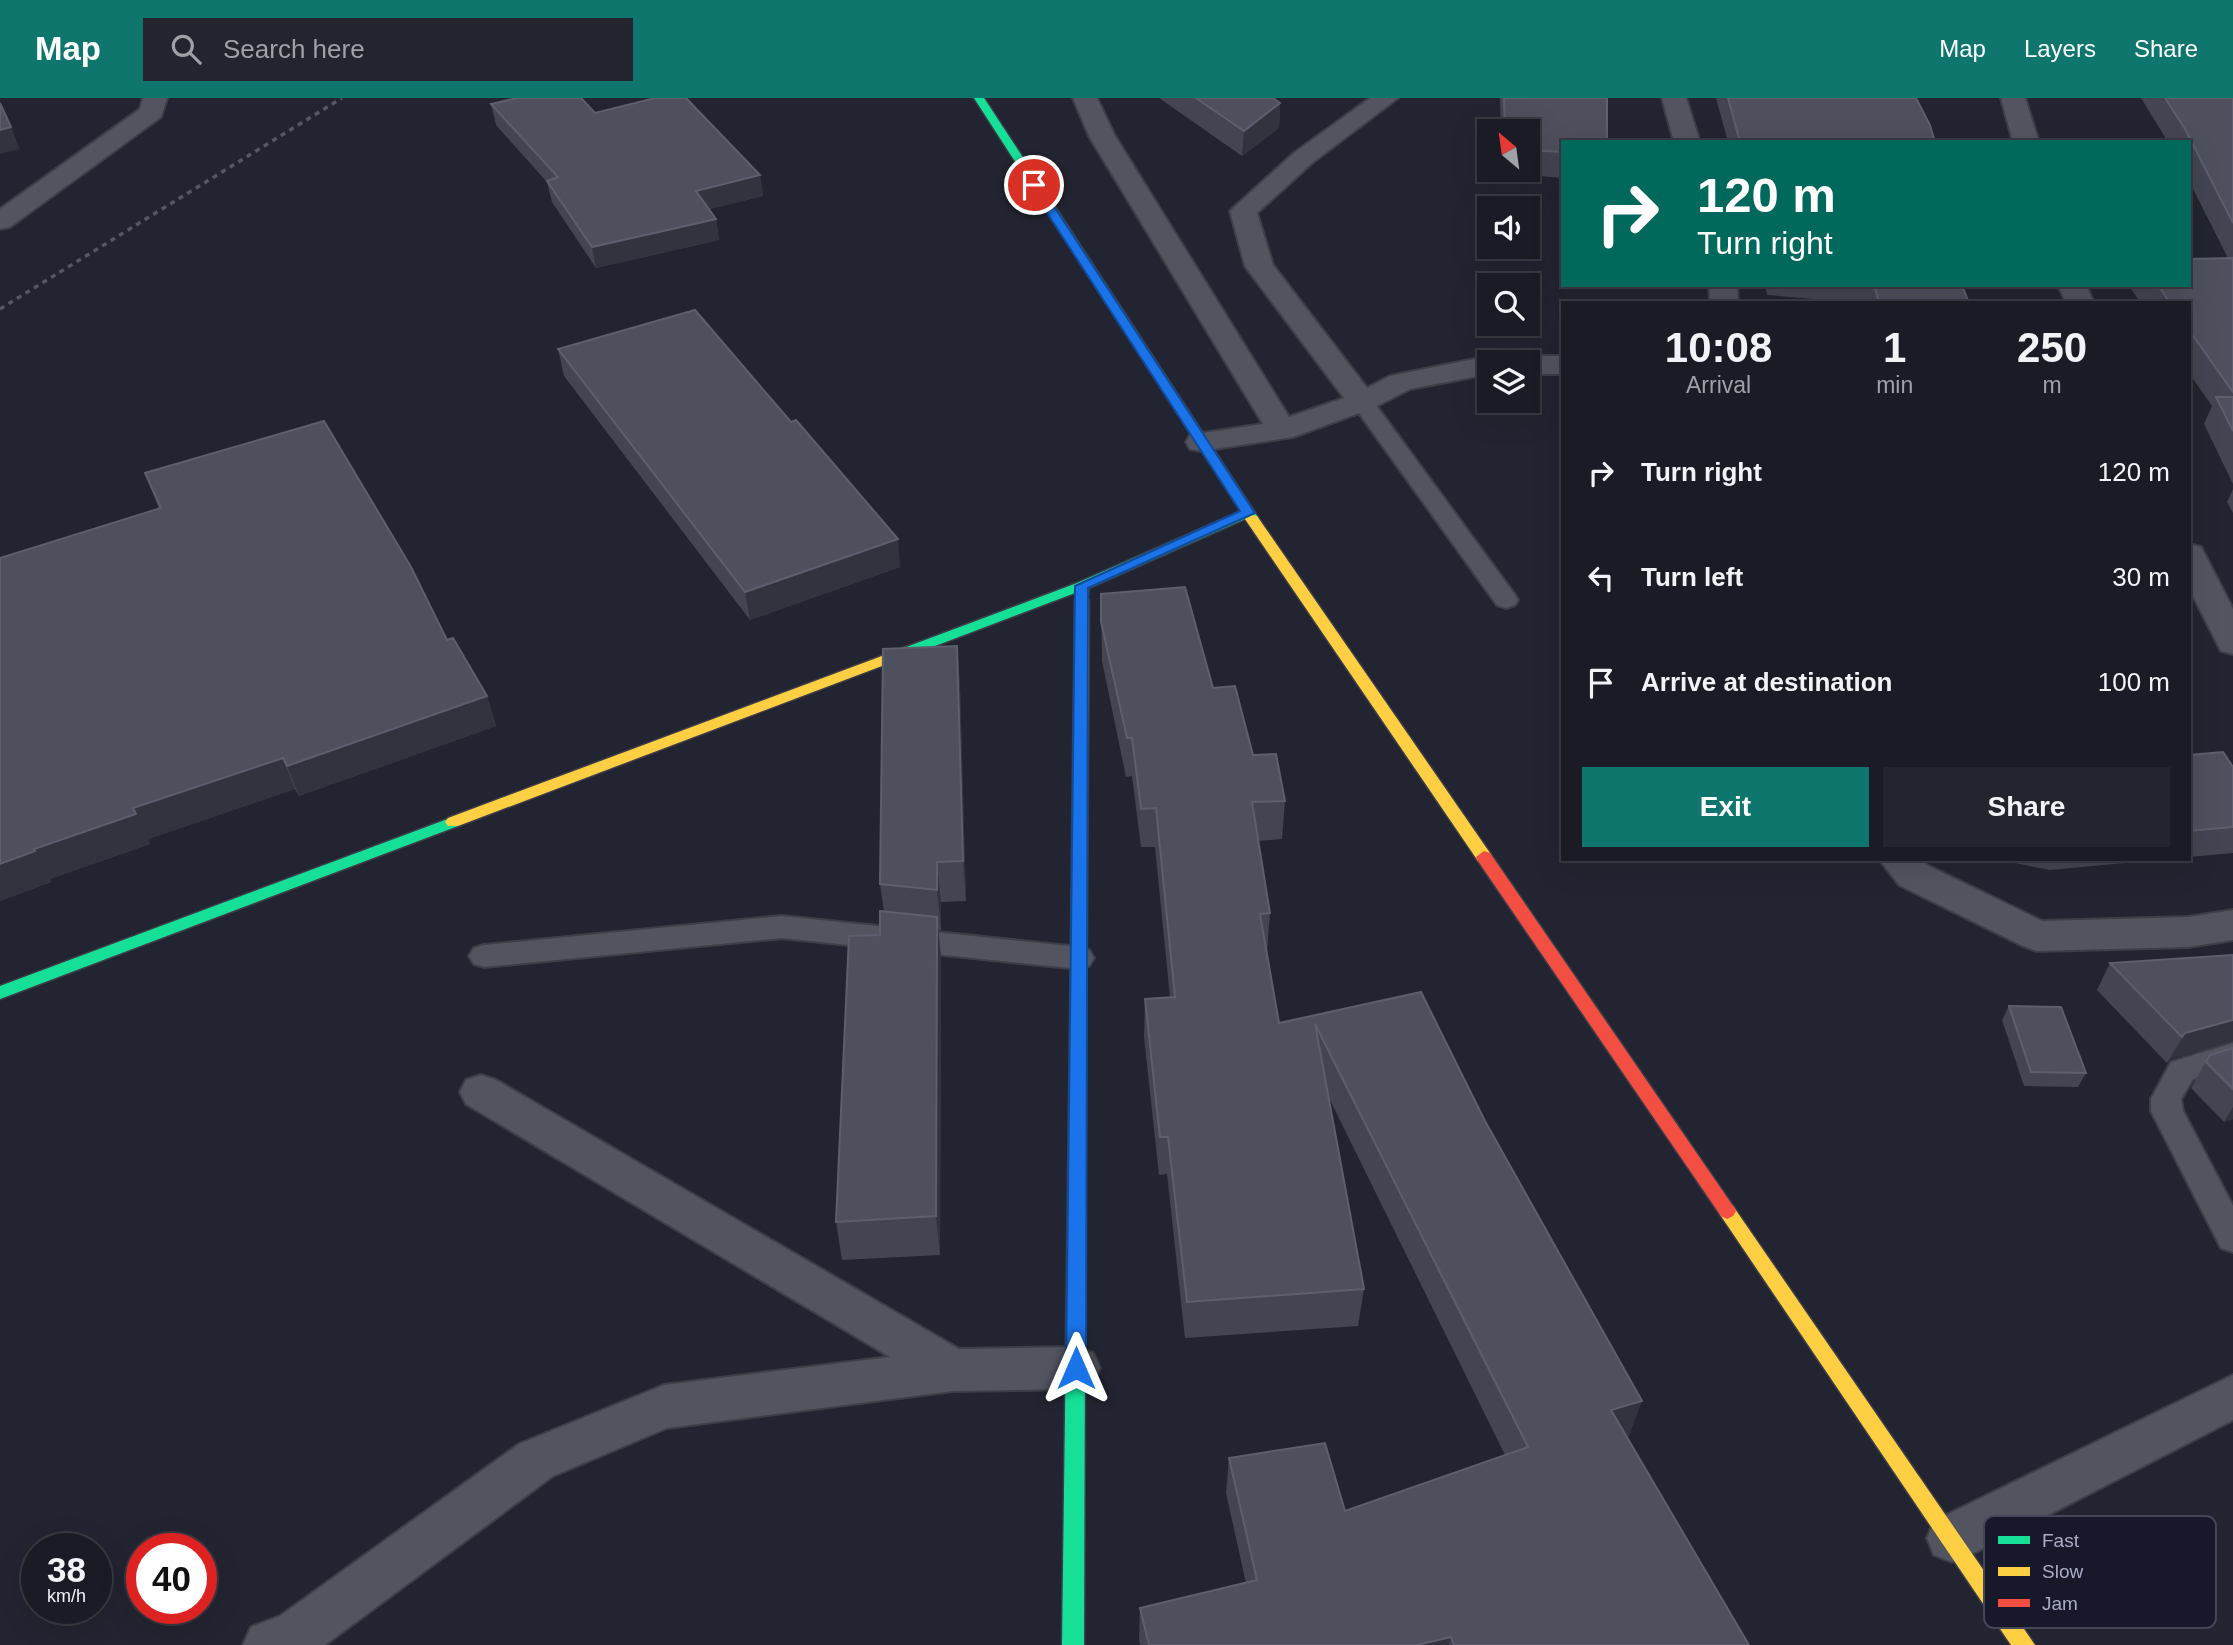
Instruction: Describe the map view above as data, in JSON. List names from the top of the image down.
{
  "legend": ["Fast", "Slow", "Jam"],
  "north": "top left",
  "page": {
    "header": "Map",
    "search": "Search here",
    "nav": ["Map", "Layers", "Share"],
    "turn": ["120 m", "Turn right"],
    "eta": [
      "10:08",
      "Arrival",
      "1",
      "min",
      "250",
      "m"
    ],
    "list": [
      {
        "name": "Turn right",
        "value": "120 m"
      },
      {
        "name": "Turn left",
        "value": "30 m"
      },
      {
        "name": "Arrive at destination",
        "value": "100 m"
      }
    ],
    "buttons": ["Exit", "Share"],
    "speed": "38 km/h",
    "limit": "40"
  }
}
